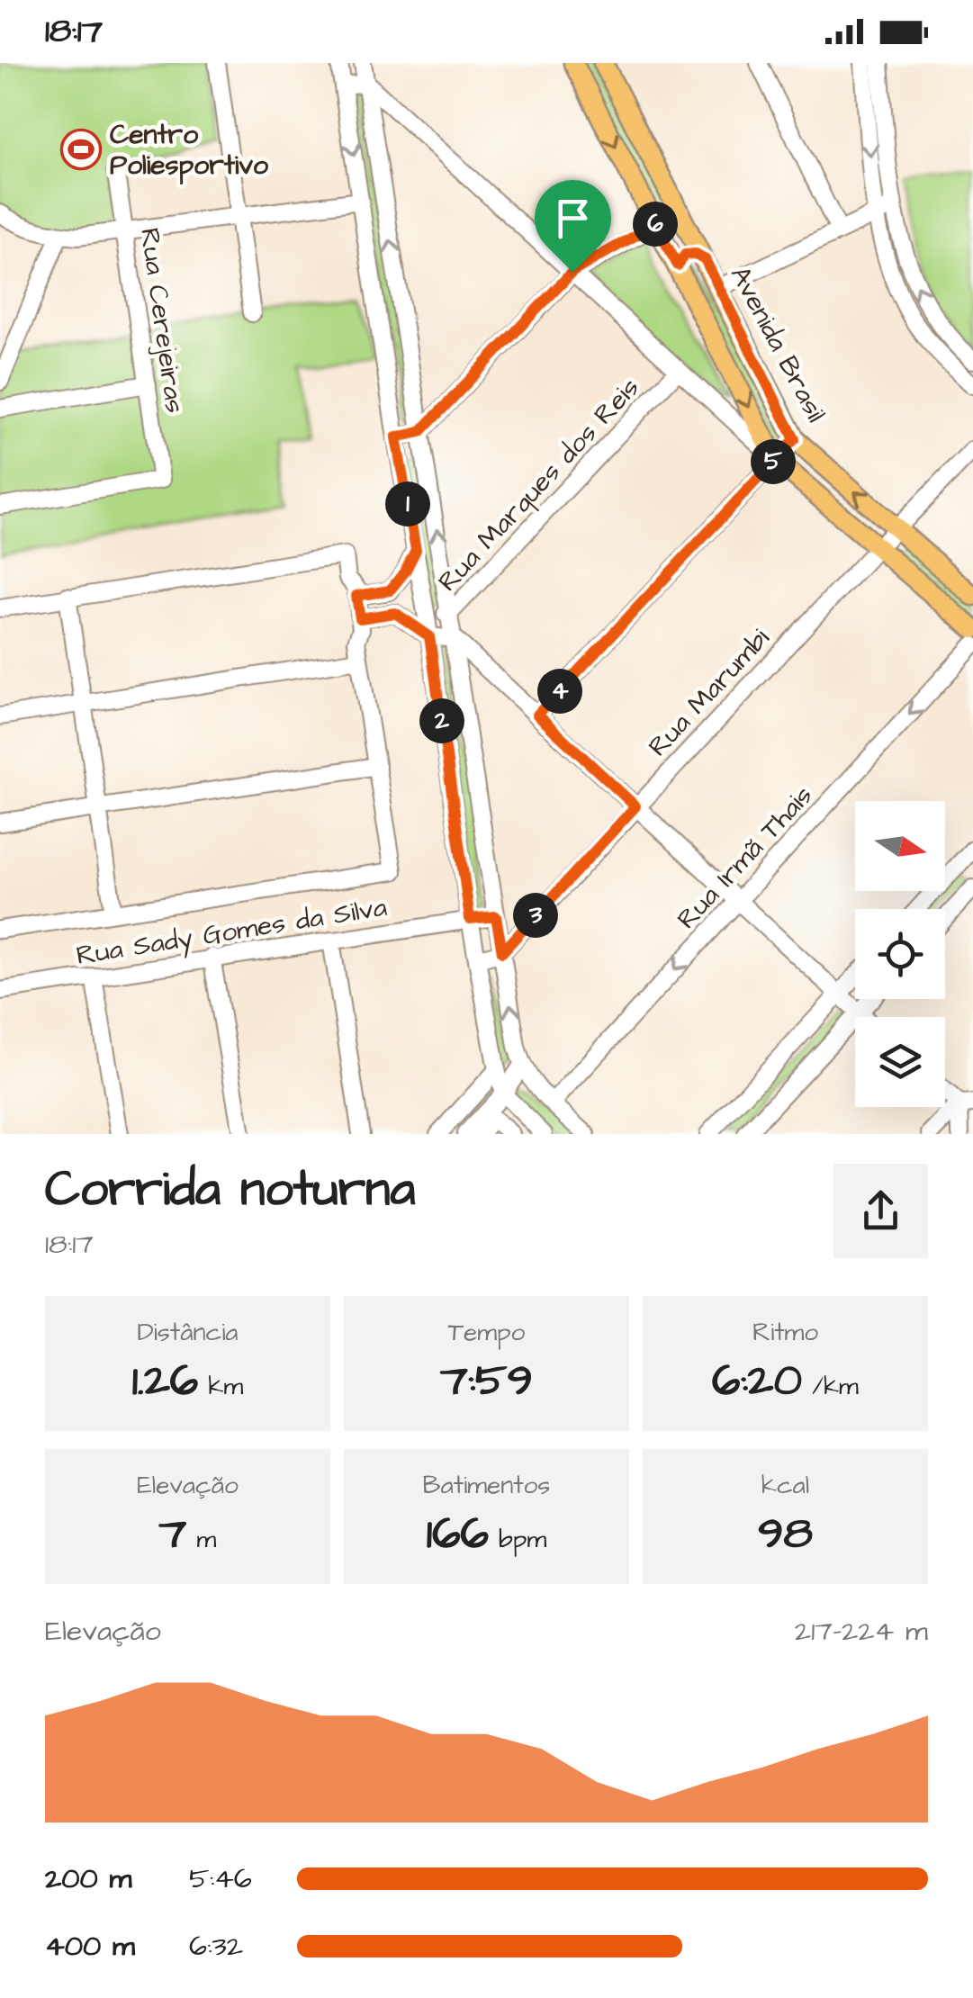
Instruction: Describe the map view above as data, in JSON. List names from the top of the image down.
{
  "streets": {
    "main road": ["Avenida Brasil"],
    "street": [
      "Rua Cerejeiras",
      "Rua Marques dos Reis",
      "Rua Marumbi",
      "Rua Irmã Thais",
      "Rua Sady Gomes da Silva"
    ]
  },
  "crossings": [
    ["Avenida Brasil", "Rua Marumbi"]
  ],
  "places": {
    "sports": ["Centro Poliesportivo"]
  },
  "north": "right",
  "page": {
    "status": "18:17",
    "pins": [
      "6",
      "5",
      "1",
      "4",
      "2",
      "3"
    ],
    "heading": ["Corrida noturna", "18:17"],
    "stats": [
      ["Distância", "1.26 km"],
      ["Tempo", "7:59"],
      ["Ritmo", "6:20 /km"],
      ["Elevação", "7 m"],
      ["Batimentos", "166 bpm"],
      ["kcal", "98"]
    ],
    "chart": ["Elevação", "217–224 m"],
    "list": [
      {
        "name": "200 m",
        "note": "5:46"
      },
      {
        "name": "400 m",
        "note": "6:32"
      }
    ]
  }
}
